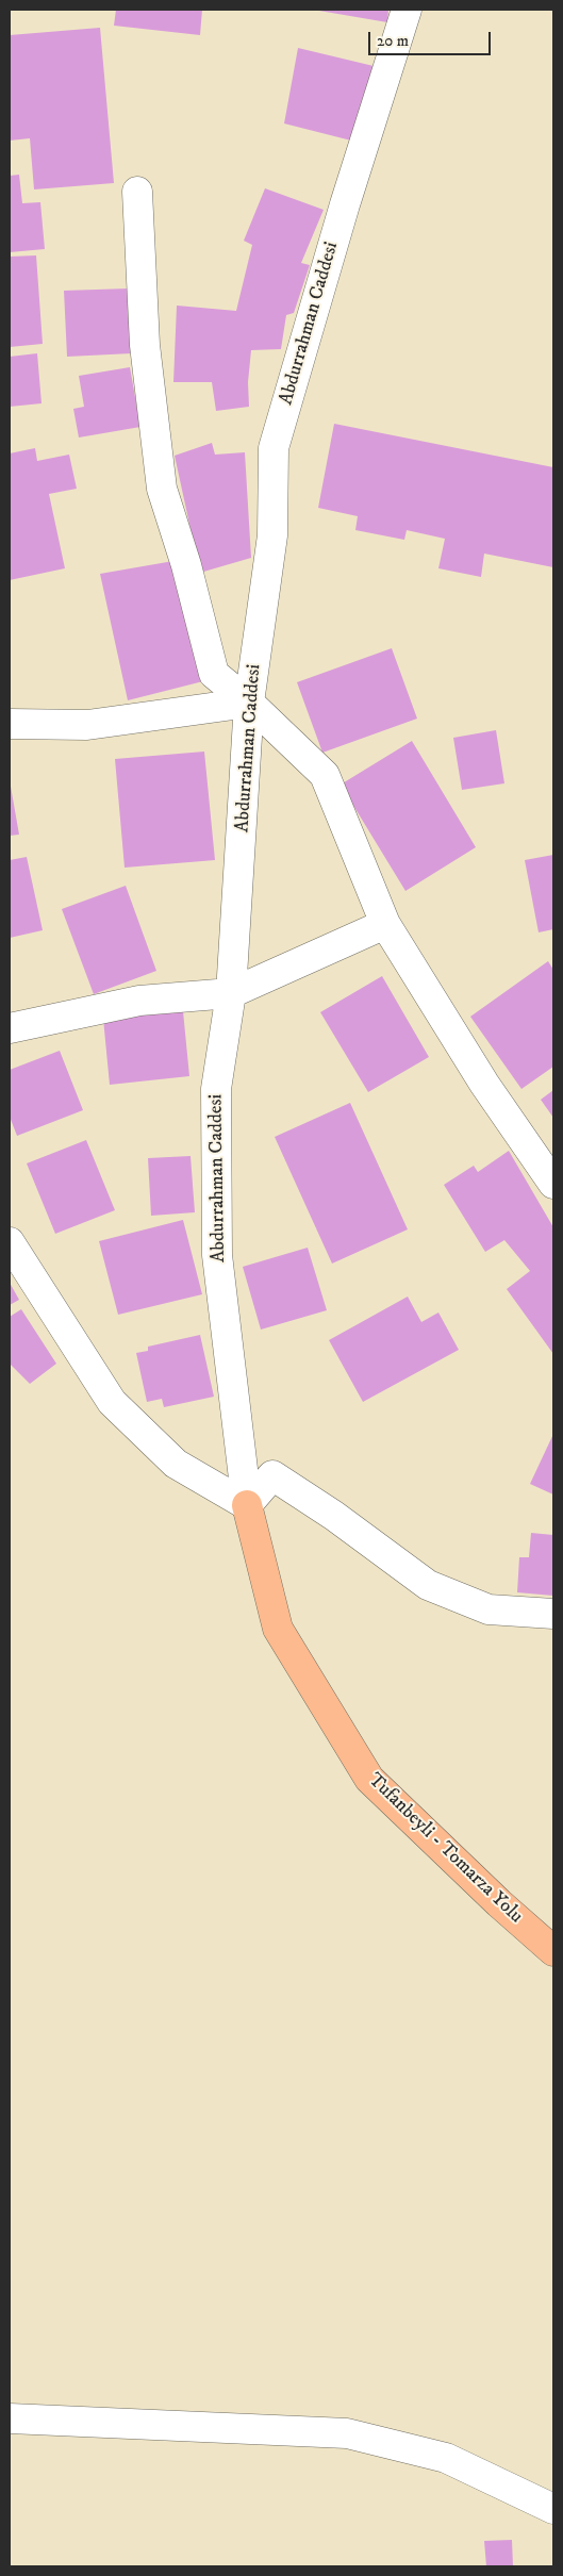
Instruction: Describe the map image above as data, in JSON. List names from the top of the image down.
{
  "streets": {
    "main road": ["Tufanbeyli - Tomarza Yolu"],
    "street": ["Abdurrahman Caddesi"]
  },
  "crossings": [
    ["Abdurrahman Caddesi", "Tufanbeyli - Tomarza Yolu"]
  ],
  "scale_bar": "20 m"
}
